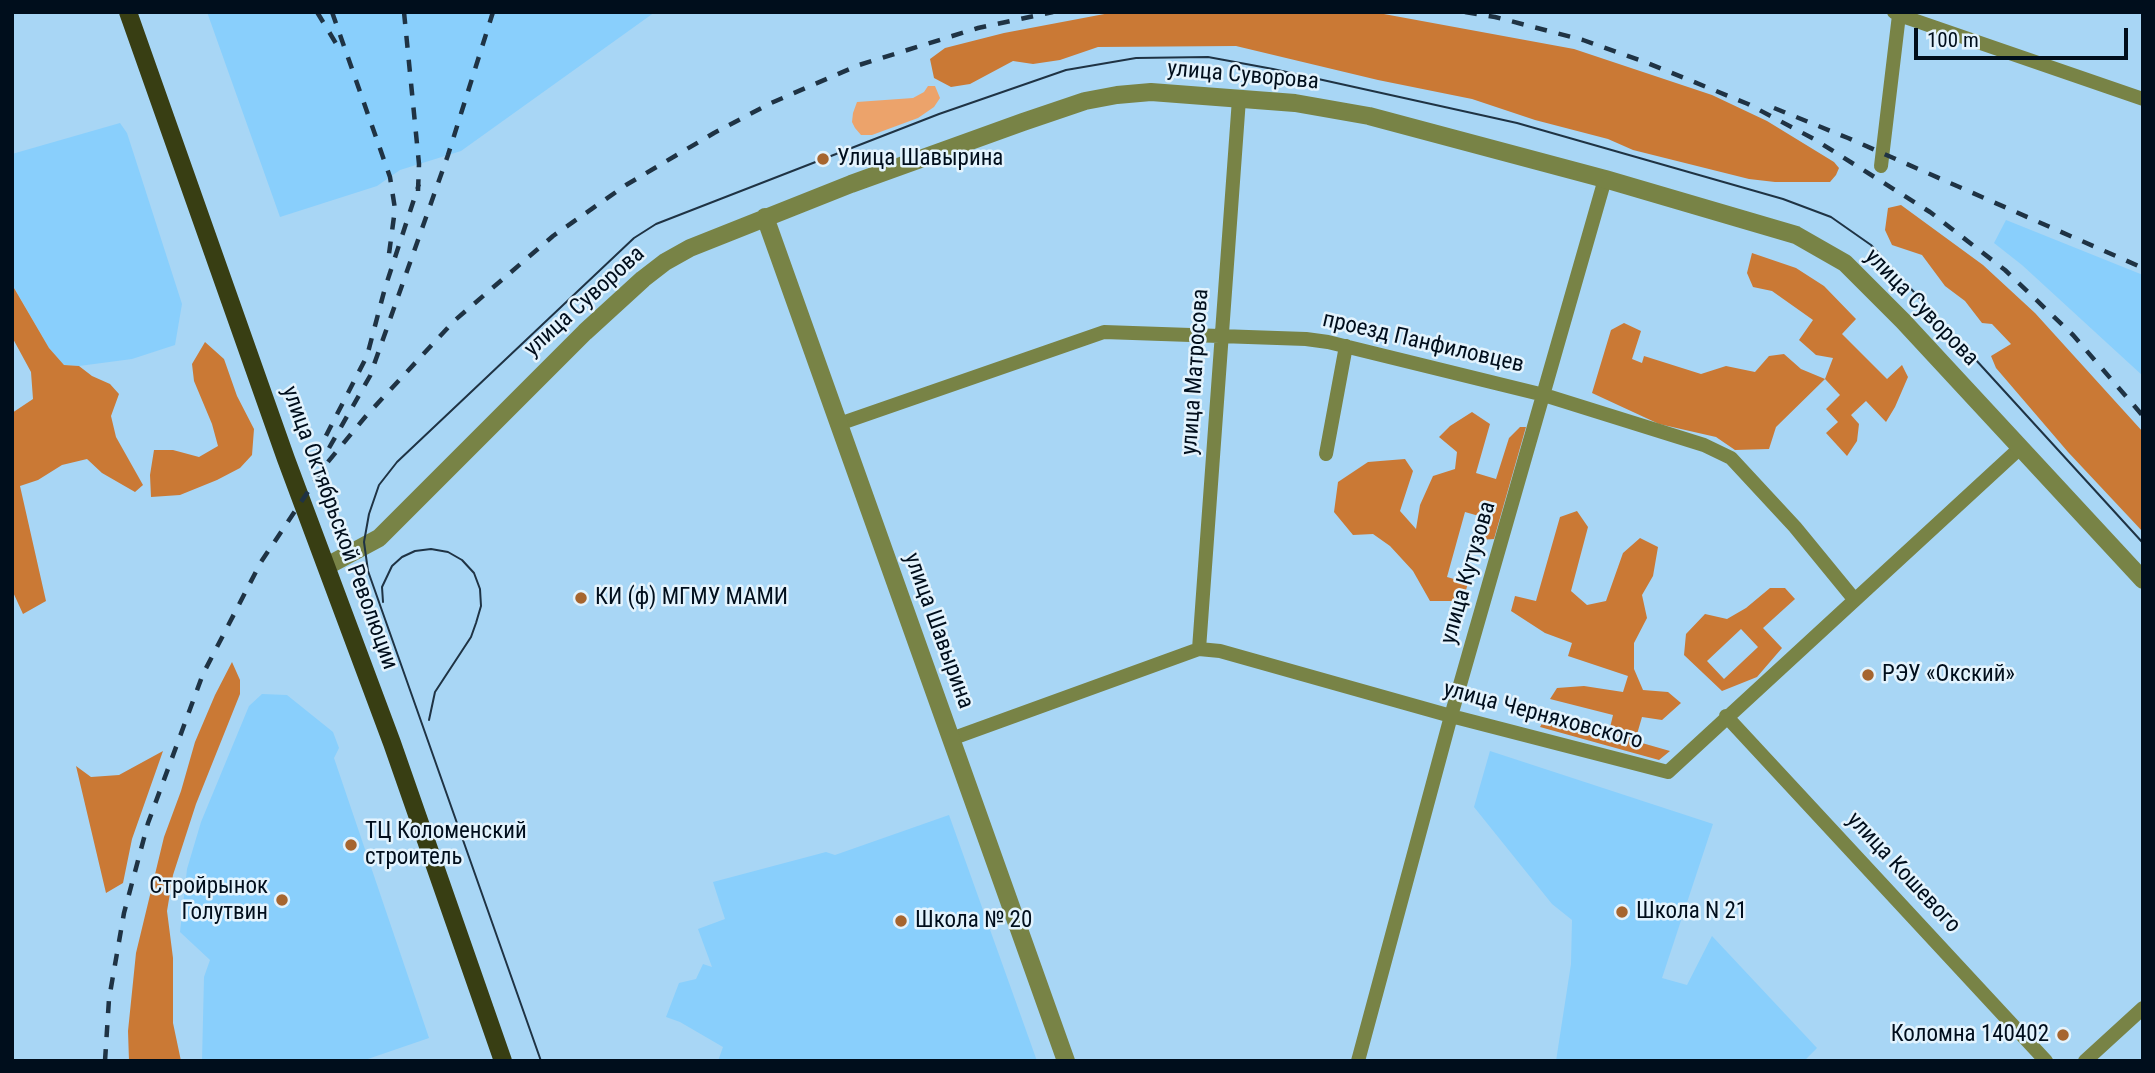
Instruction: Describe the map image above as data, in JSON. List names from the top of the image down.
{
  "streets": {
    "main road": ["улица Октябрьской Революции"],
    "street": [
      "улица Суворова",
      "проезд Панфиловцев",
      "улица Матросова",
      "улица Кутузова",
      "улица Шавырина",
      "улица Черняховского",
      "улица Кошевого"
    ]
  },
  "crossings": [
    ["улица Суворова", "улица Матросова"],
    ["улица Суворова", "улица Октябрьской Революции"],
    ["улица Суворова", "улица Кутузова"],
    ["улица Суворова", "улица Шавырина"],
    ["улица Суворова", "улица Черняховского"],
    ["проезд Панфиловцев", "улица Матросова"],
    ["проезд Панфиловцев", "улица Кутузова"],
    ["проезд Панфиловцев", "улица Шавырина"],
    ["проезд Панфиловцев", "улица Черняховского"],
    ["улица Матросова", "улица Черняховского"],
    ["улица Кутузова", "улица Черняховского"],
    ["улица Шавырина", "улица Черняховского"],
    ["улица Черняховского", "улица Кошевого"]
  ],
  "places": [
    "Улица Шавырина",
    "КИ (ф) МГМУ МАМИ",
    "РЭУ «Окский»",
    "ТЦ Коломенский строитель",
    "Стройрынок Голутвин",
    "Школа N 21",
    "Школа № 20",
    "Коломна 140402"
  ],
  "scale_bar": "100 m"
}
